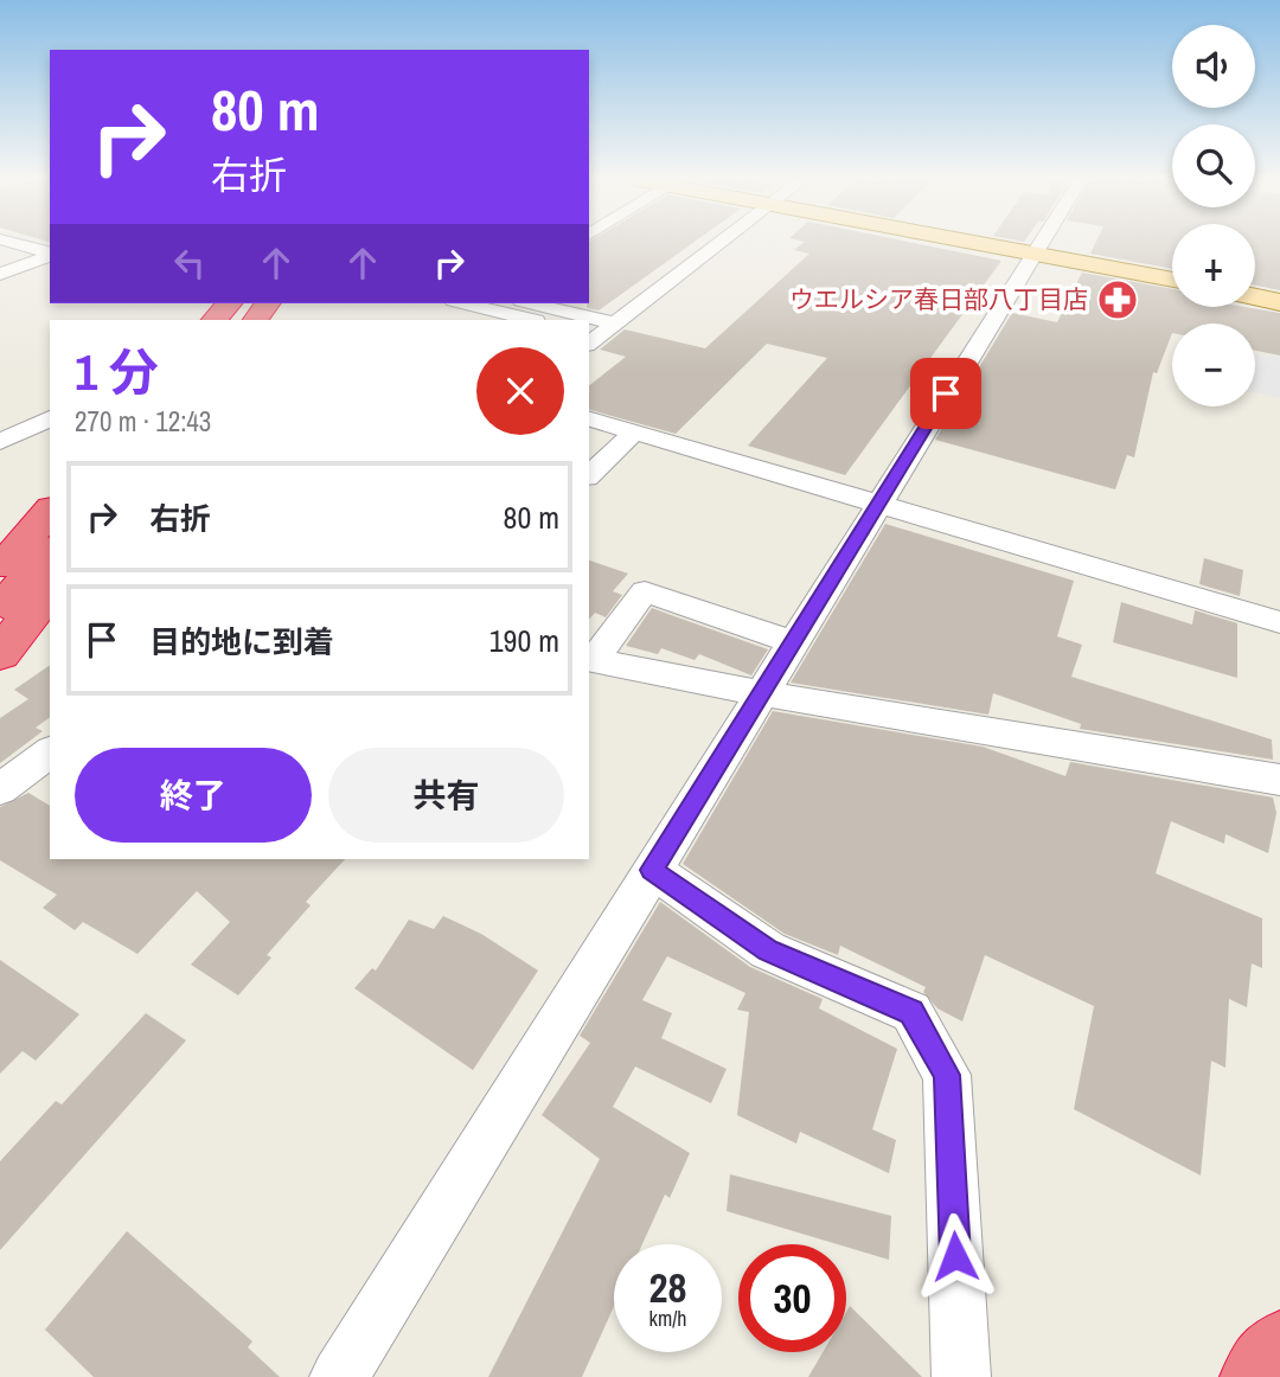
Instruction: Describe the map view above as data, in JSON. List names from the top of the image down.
{
  "places": {
    "pharmacy": ["ウエルシア春日部八丁目店"]
  },
  "page": {
    "map_buttons": ["+", "−"],
    "turn": ["80 m", "右折"],
    "heading": ["1 分", "270 m · 12:43"],
    "list": [
      {
        "name": "右折",
        "value": "80 m"
      },
      {
        "name": "目的地に到着",
        "value": "190 m"
      }
    ],
    "buttons": ["終了", "共有"],
    "speed": "28 km/h",
    "limit": "30"
  }
}
